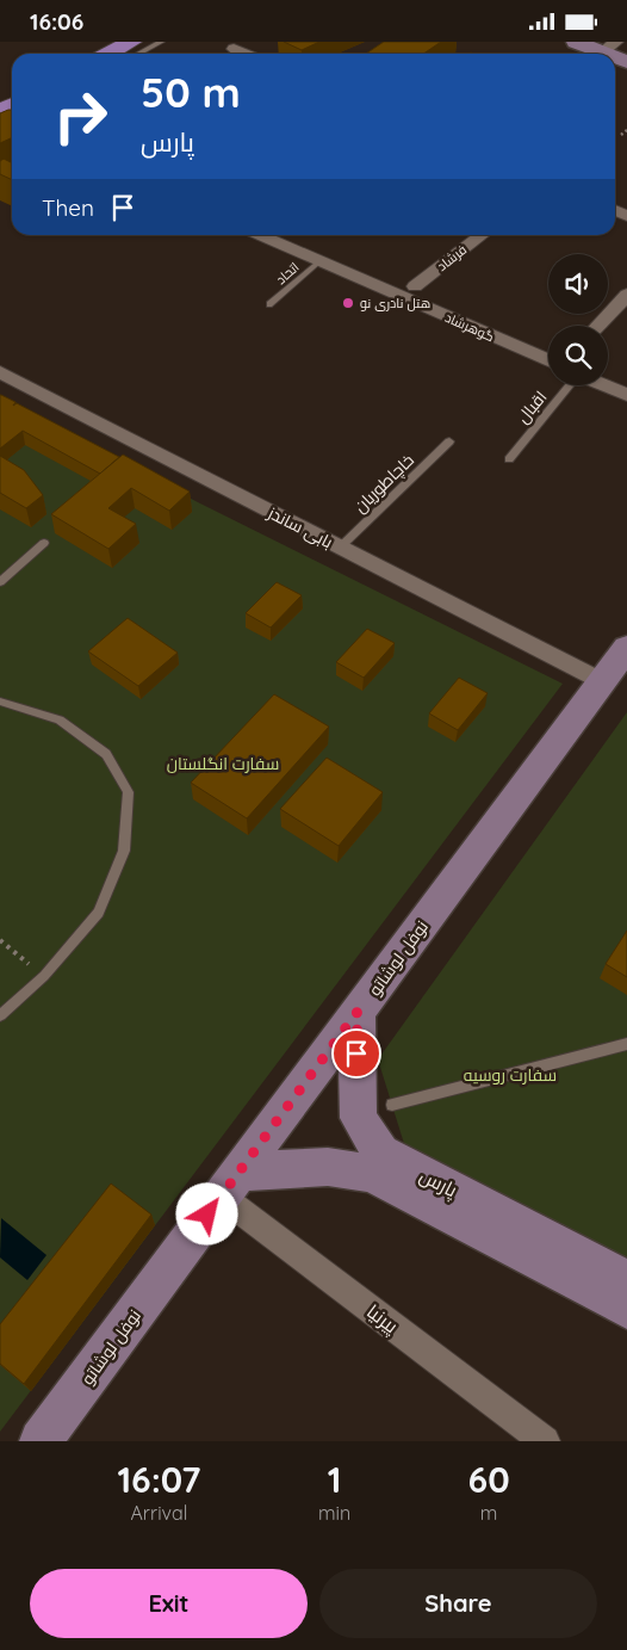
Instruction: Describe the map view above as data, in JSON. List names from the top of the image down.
{
  "streets": {
    "main road": ["نوفل لوشاتو", "پارس"],
    "street": [
      "فرشاد",
      "گوهرشاد",
      "بابی ساندز",
      "پیرنیا"
    ],
    "lane": ["اتحاد", "اقبال", "خاچاطوریان"]
  },
  "crossings": [
    ["اتحاد", "گوهرشاد"],
    ["خاچاطوریان", "بابی ساندز"],
    ["بابی ساندز", "نوفل لوشاتو"],
    ["نوفل لوشاتو", "پارس"],
    ["نوفل لوشاتو", "پیرنیا"],
    ["پارس", "پیرنیا"]
  ],
  "parks": ["سفارت انگلستان", "سفارت روسیه"],
  "places": ["هتل نادری نو"],
  "page": {
    "status": "16:06",
    "turn": ["50 m", "پارس"],
    "then": "Then",
    "eta": [
      "16:07",
      "Arrival",
      "1",
      "min",
      "60",
      "m"
    ],
    "buttons": ["Exit", "Share"]
  }
}
